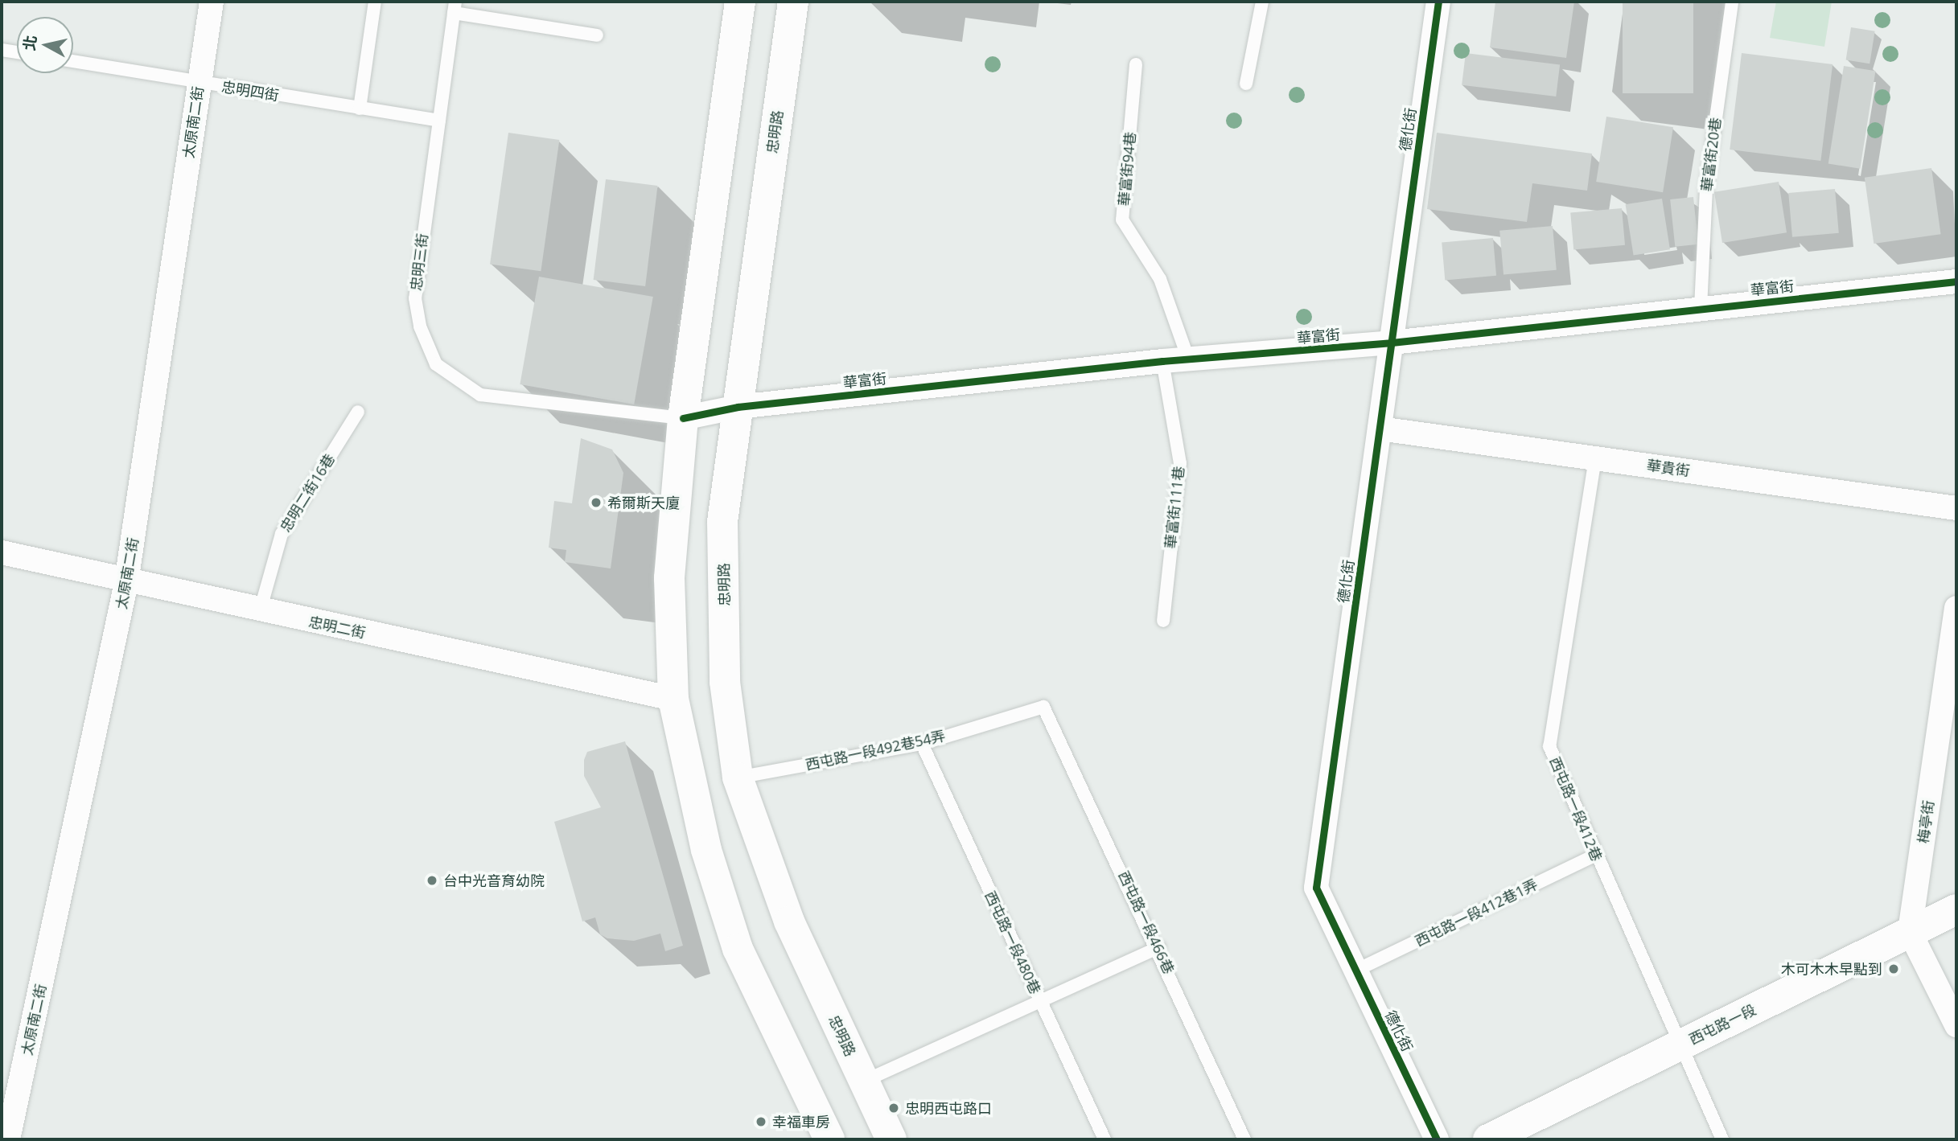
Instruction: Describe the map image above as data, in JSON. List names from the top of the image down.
{
  "streets": {
    "main road": ["忠明路", "西屯路一段"],
    "street": [
      "太原南二街",
      "德化街",
      "華富街",
      "華貴街",
      "忠明二街",
      "梅亭街"
    ],
    "lane": [
      "忠明四街",
      "華富街20巷",
      "華富街94巷",
      "忠明三街",
      "忠明二街16巷",
      "華富街111巷",
      "西屯路一段492巷54弄",
      "西屯路一段412巷",
      "西屯路一段412巷1弄",
      "西屯路一段466巷",
      "西屯路一段480巷"
    ]
  },
  "crossings": [
    ["忠明四街", "太原南二街"],
    ["忠明四街", "忠明三街"],
    ["太原南二街", "忠明二街"],
    ["德化街", "華富街"],
    ["德化街", "華貴街"],
    ["德化街", "西屯路一段412巷1弄"],
    ["忠明路", "華富街"],
    ["忠明路", "西屯路一段492巷54弄"],
    ["華富街20巷", "華富街"],
    ["華富街94巷", "華富街"],
    ["忠明三街", "華富街"],
    ["華富街", "華富街111巷"],
    ["華貴街", "西屯路一段412巷"],
    ["忠明二街16巷", "忠明二街"],
    ["西屯路一段492巷54弄", "西屯路一段466巷"],
    ["西屯路一段492巷54弄", "西屯路一段480巷"],
    ["西屯路一段412巷", "西屯路一段412巷1弄"],
    ["西屯路一段412巷", "西屯路一段"],
    ["梅亭街", "西屯路一段"]
  ],
  "places": [
    "希爾斯天廈",
    "台中光音育幼院",
    "木可木木早點到",
    "忠明西屯路口",
    "幸福車房"
  ],
  "north": "left"
}
